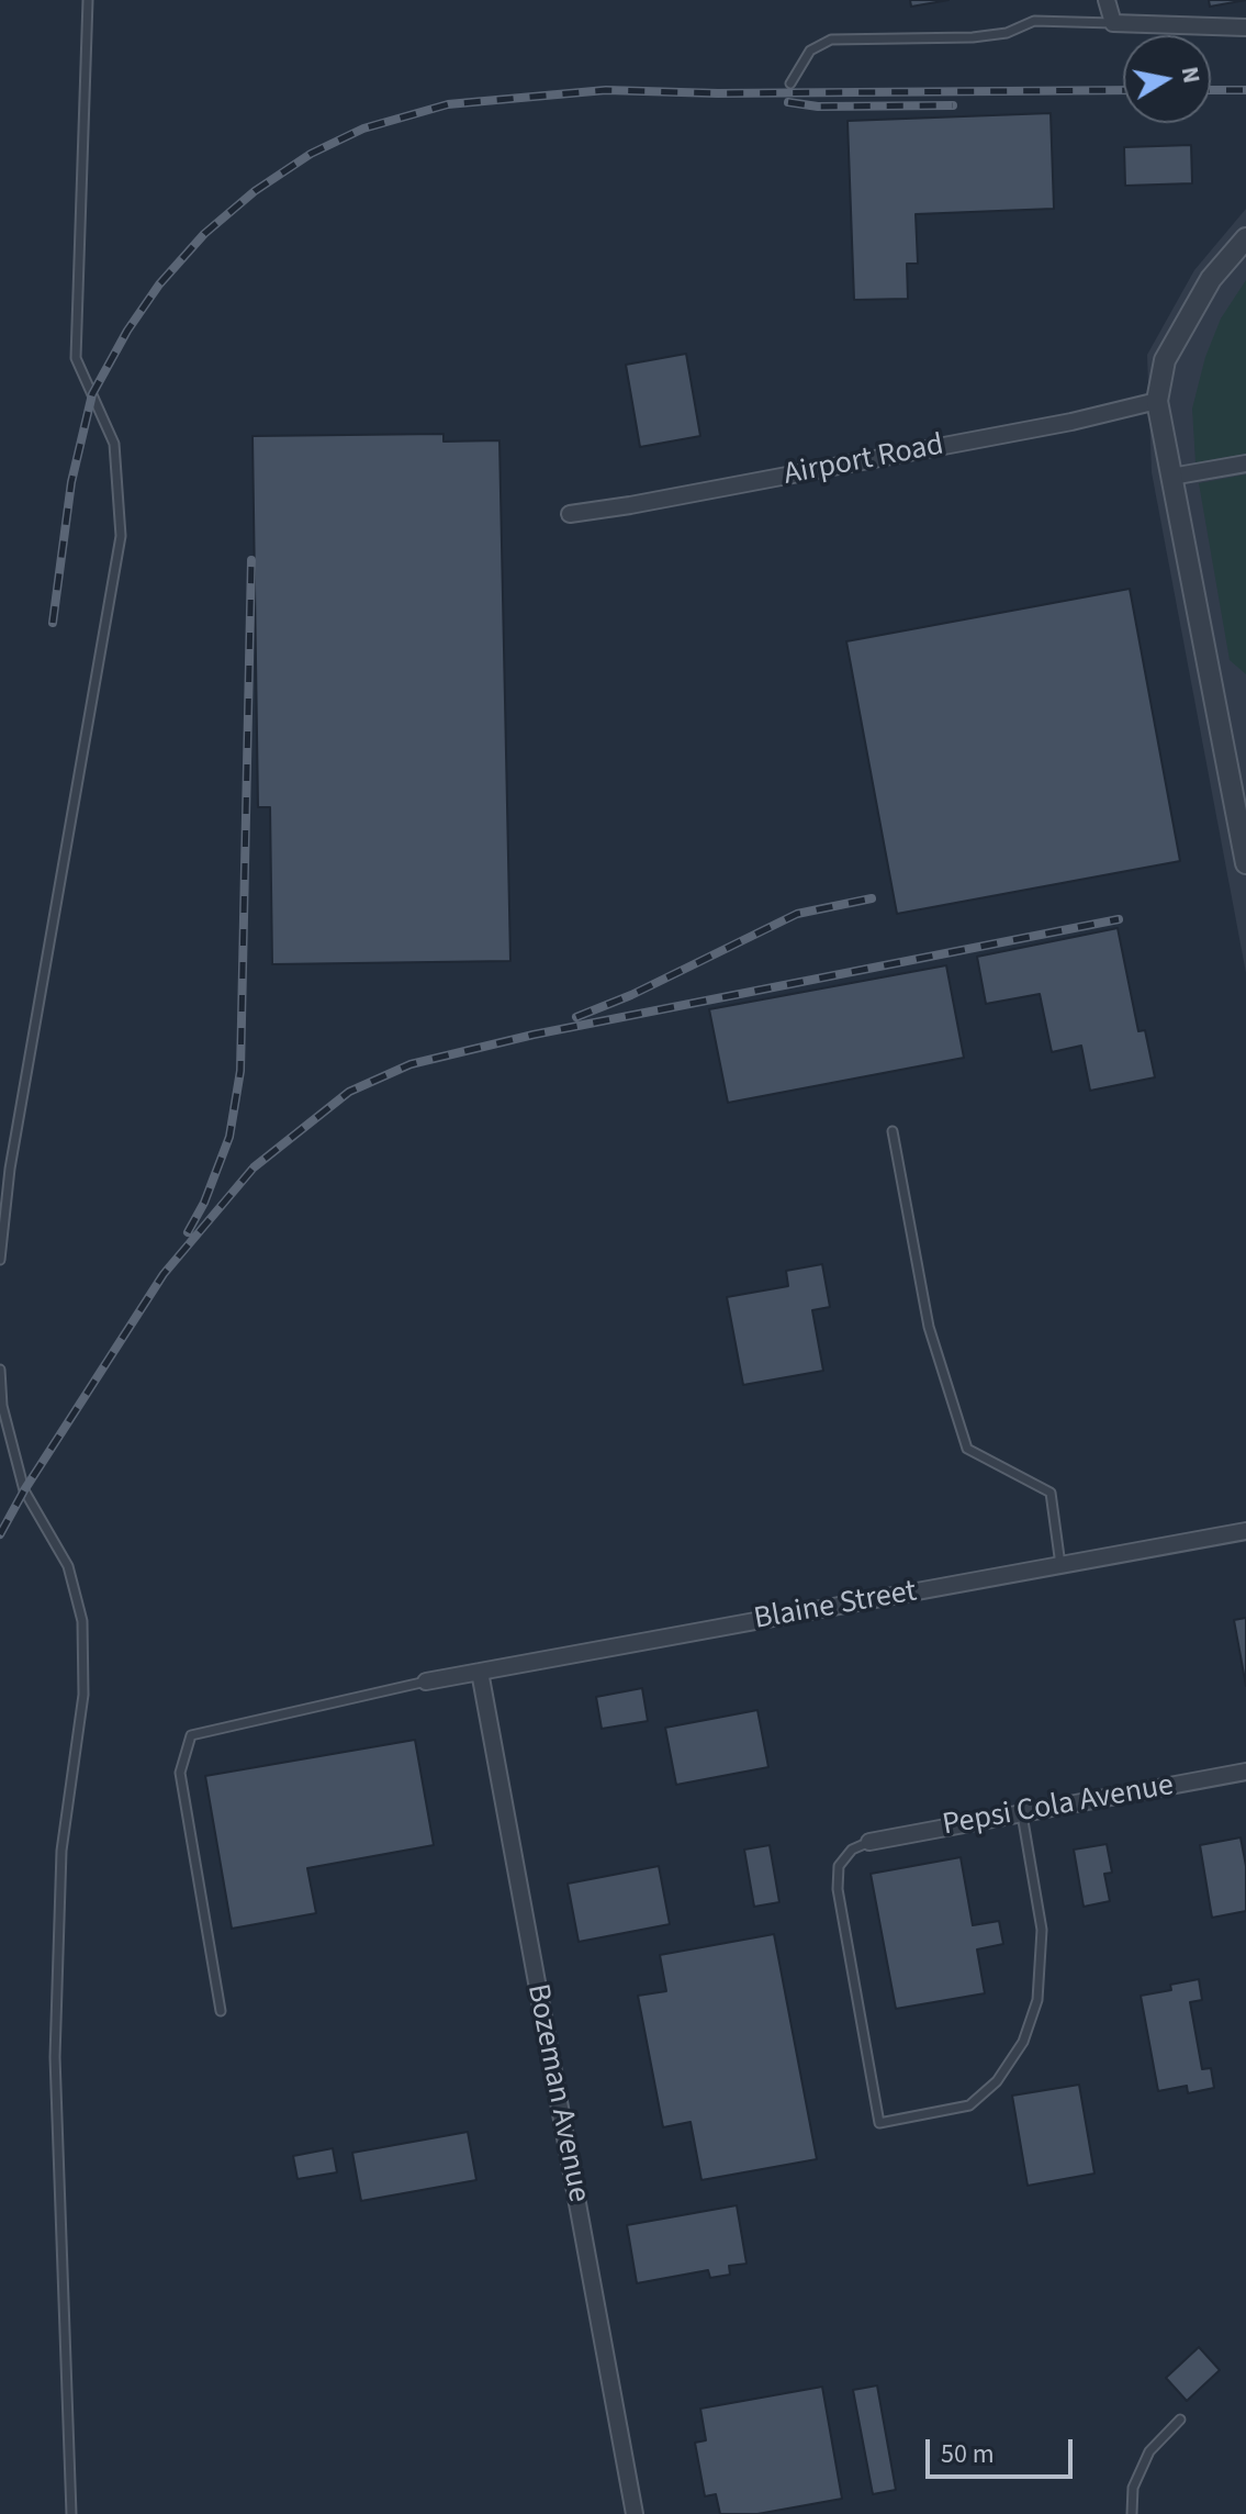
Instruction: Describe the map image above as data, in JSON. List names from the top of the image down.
{
  "streets": {
    "street": [
      "Airport Road",
      "Blaine Street",
      "Pepsi Cola Avenue",
      "Bozeman Avenue"
    ]
  },
  "crossings": [
    ["Blaine Street", "Bozeman Avenue"]
  ],
  "scale_bar": "50 m",
  "north": "right"
}
